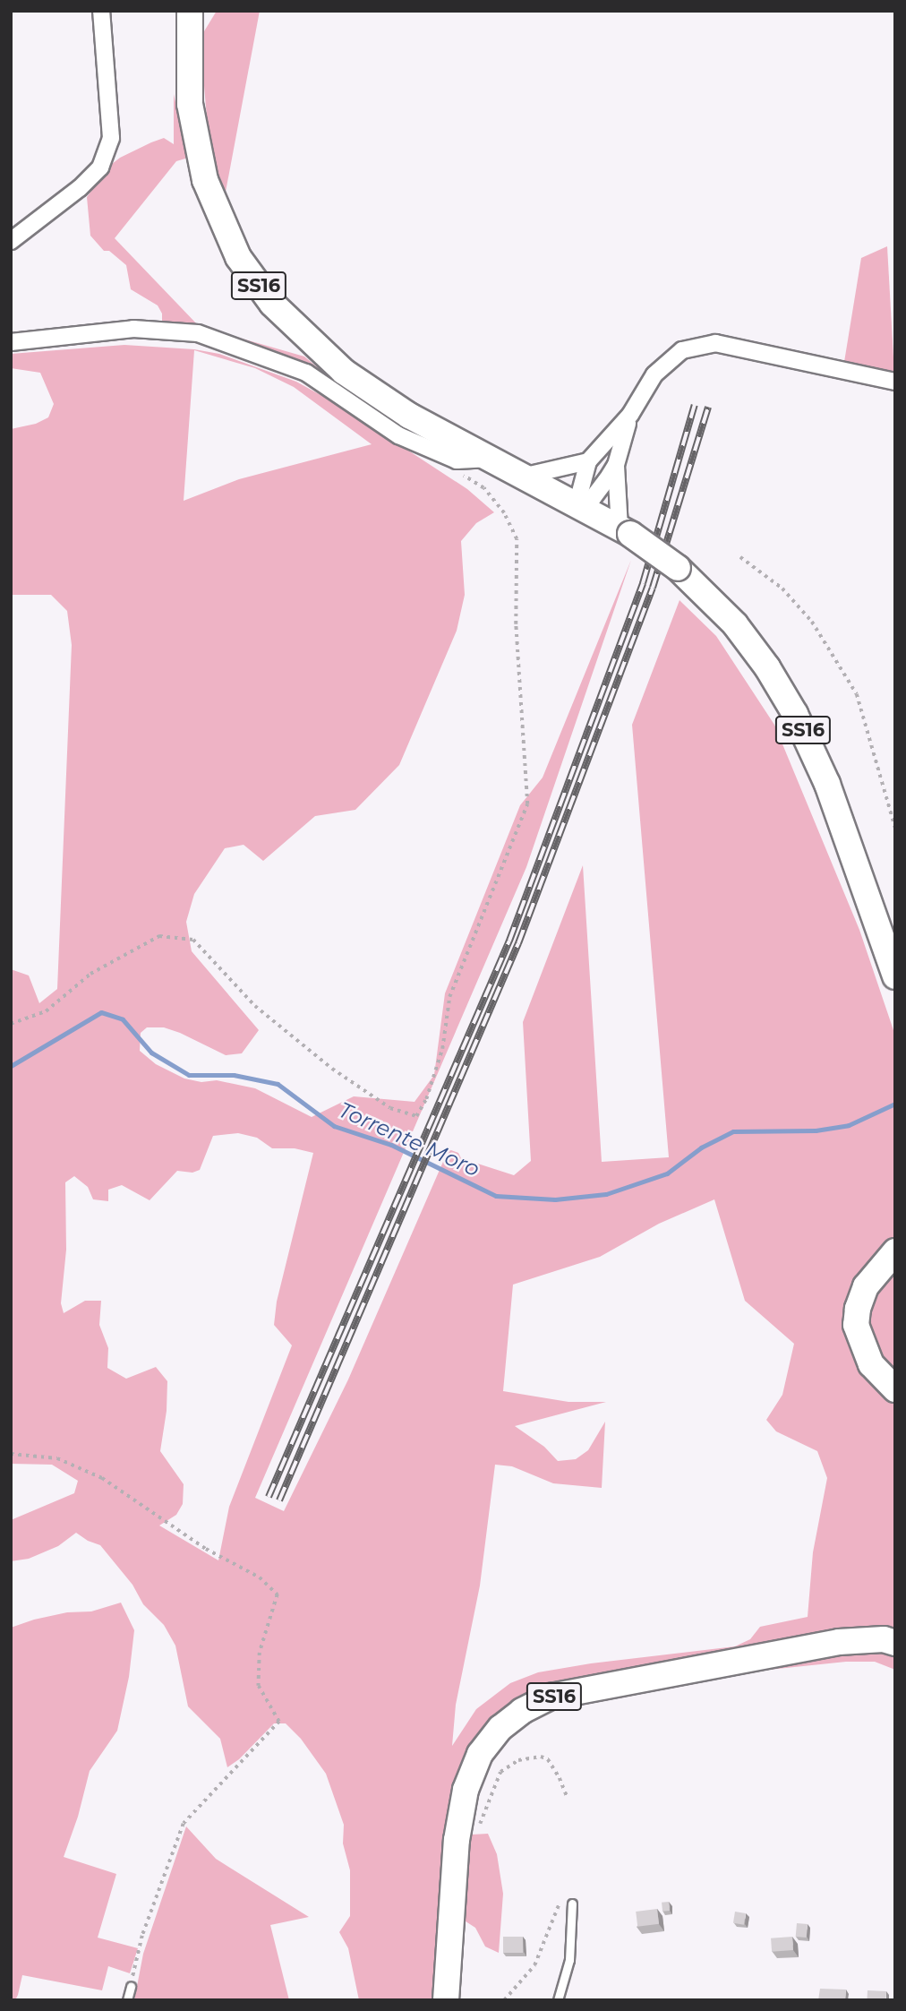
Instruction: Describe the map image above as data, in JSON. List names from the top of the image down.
{
  "streets": {
    "main road": ["SS16"]
  },
  "water": ["Torrente Moro"]
}
